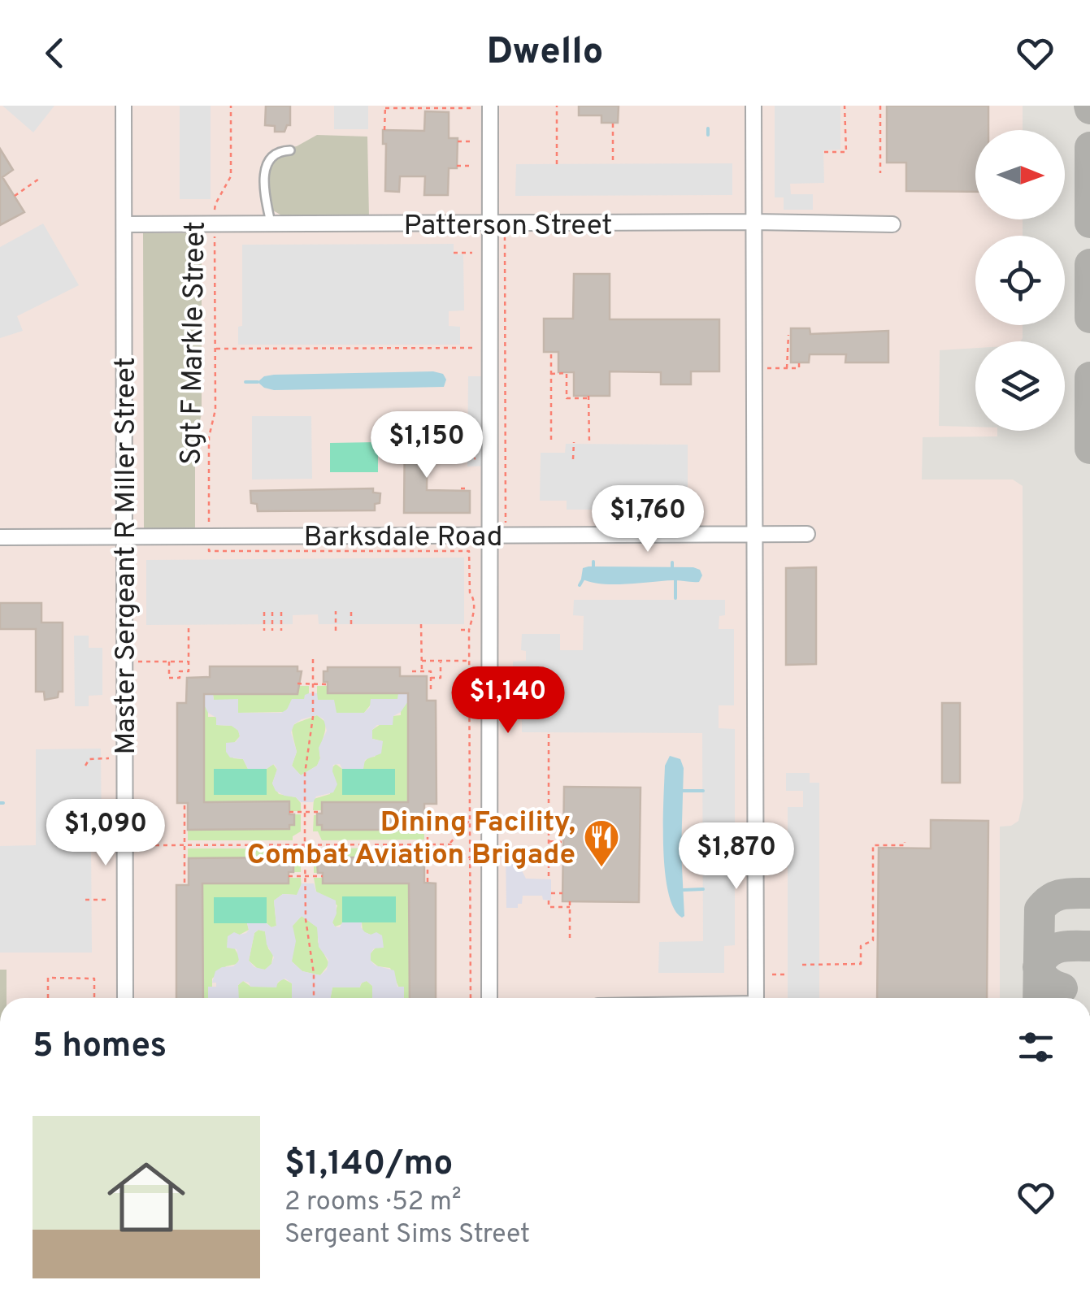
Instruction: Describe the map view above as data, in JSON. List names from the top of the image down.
{
  "streets": {
    "street": ["Patterson Street", "Barksdale Road", "Master Sergeant R Miller Street"],
    "path": ["Sgt F Markle Street"]
  },
  "crossings": [
    ["Patterson Street", "Sgt F Markle Street"],
    ["Patterson Street", "Master Sergeant R Miller Street"],
    ["Sgt F Markle Street", "Barksdale Road"],
    ["Barksdale Road", "Master Sergeant R Miller Street"]
  ],
  "places": {
    "restaurant": ["Dining Facility, Combat Aviation Brigade"]
  },
  "north": "right",
  "page": {
    "header": "Dwello",
    "price": [
      "$1,150",
      "$1,760",
      "$1,140",
      "$1,090",
      "$1,870"
    ],
    "heading": "5 homes",
    "list": [
      {
        "name": "$1,140/mo",
        "note": "2 rooms · 52 m² · Sergeant Sims Street"
      }
    ]
  }
}
